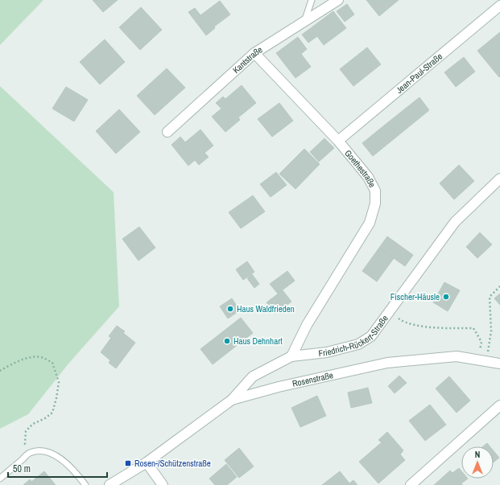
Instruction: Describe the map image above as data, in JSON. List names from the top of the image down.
{
  "streets": {
    "street": [
      "Kantstraße",
      "Jean-Paul-Straße",
      "Goethestraße",
      "Friedrich-Rückert-Straße",
      "Rosenstraße"
    ]
  },
  "crossings": [
    ["Kantstraße", "Goethestraße"],
    ["Jean-Paul-Straße", "Goethestraße"],
    ["Goethestraße", "Friedrich-Rückert-Straße"],
    ["Friedrich-Rückert-Straße", "Rosenstraße"]
  ],
  "places": {
    "other": ["Fischer-Häusle", "Haus Waldfrieden", "Haus Dehnhart"],
    "transit": ["Rosen-/Schützenstraße"]
  },
  "scale_bar": "50 m",
  "north": "top"
}
